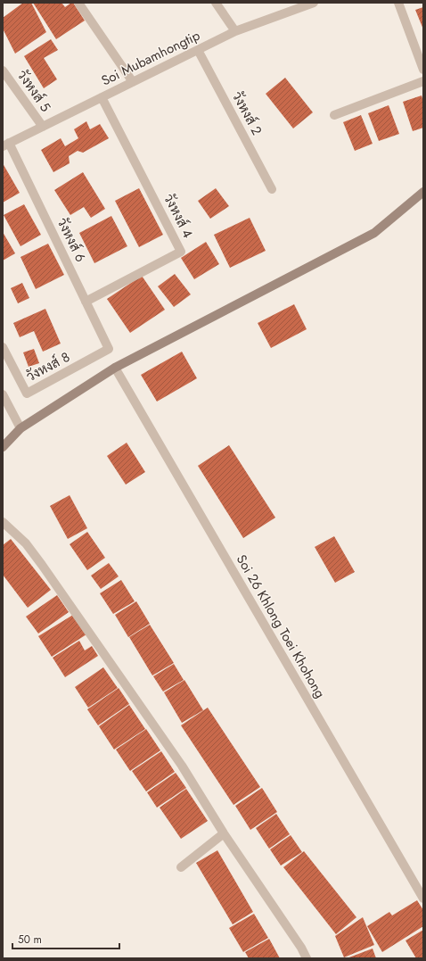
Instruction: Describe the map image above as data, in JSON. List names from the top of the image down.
{
  "streets": {
    "street": [
      "Soi Mubamhongtip",
      "วังหงส์ 5",
      "วังหงส์ 2",
      "วังหงส์ 4",
      "วังหงส์ 6",
      "วังหงส์ 8",
      "Soi 26 Khlong Toei Khohong"
    ]
  },
  "crossings": [
    ["Soi Mubamhongtip", "วังหงส์ 5"],
    ["Soi Mubamhongtip", "วังหงส์ 2"],
    ["Soi Mubamhongtip", "วังหงส์ 4"],
    ["Soi Mubamhongtip", "วังหงส์ 6"],
    ["วังหงส์ 4", "วังหงส์ 6"],
    ["วังหงส์ 6", "วังหงส์ 8"]
  ],
  "scale_bar": "50 m"
}
